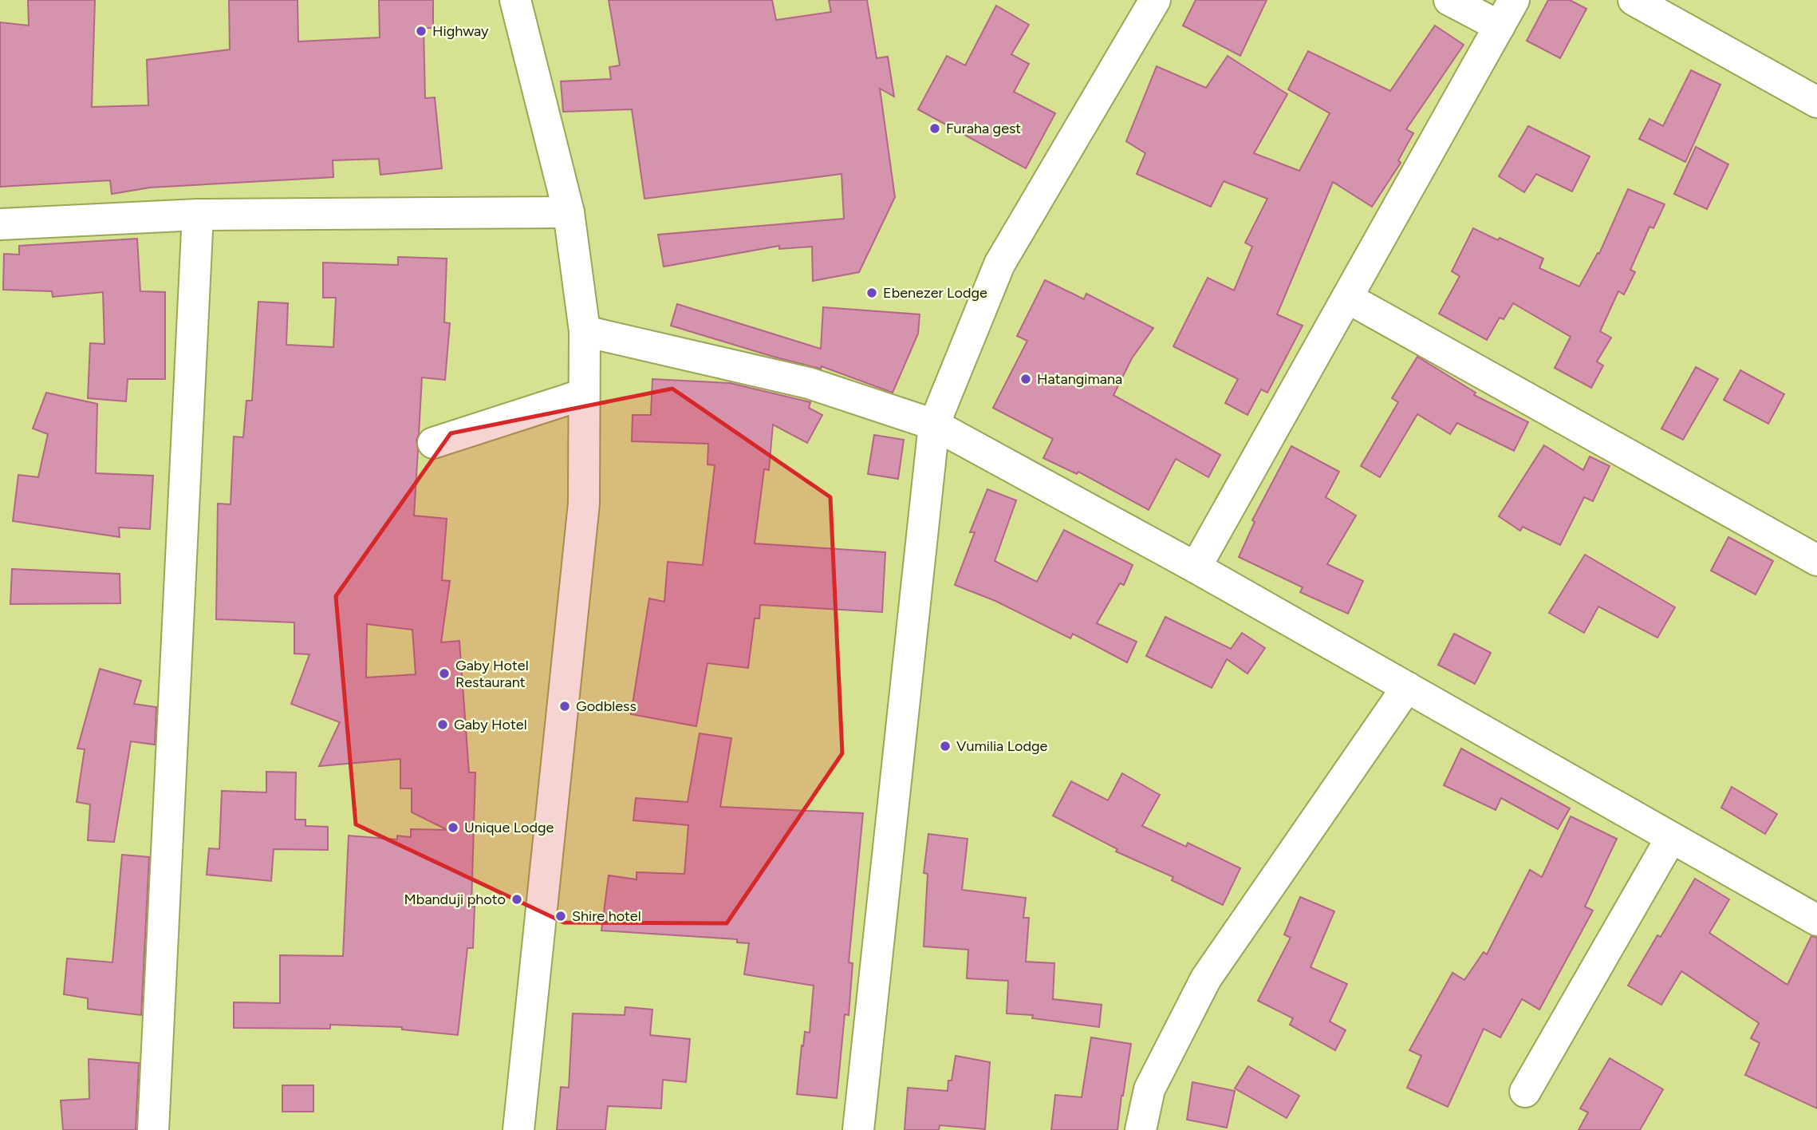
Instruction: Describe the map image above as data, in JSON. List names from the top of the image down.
{
  "places": [
    "Highway",
    "Furaha gest",
    "Ebenezer Lodge",
    "Hatangimana",
    "Gaby Hotel Restaurant",
    "Godbless",
    "Gaby Hotel",
    "Vumilia Lodge",
    "Unique Lodge",
    "Mbanduji photo",
    "Shire hotel"
  ]
}
